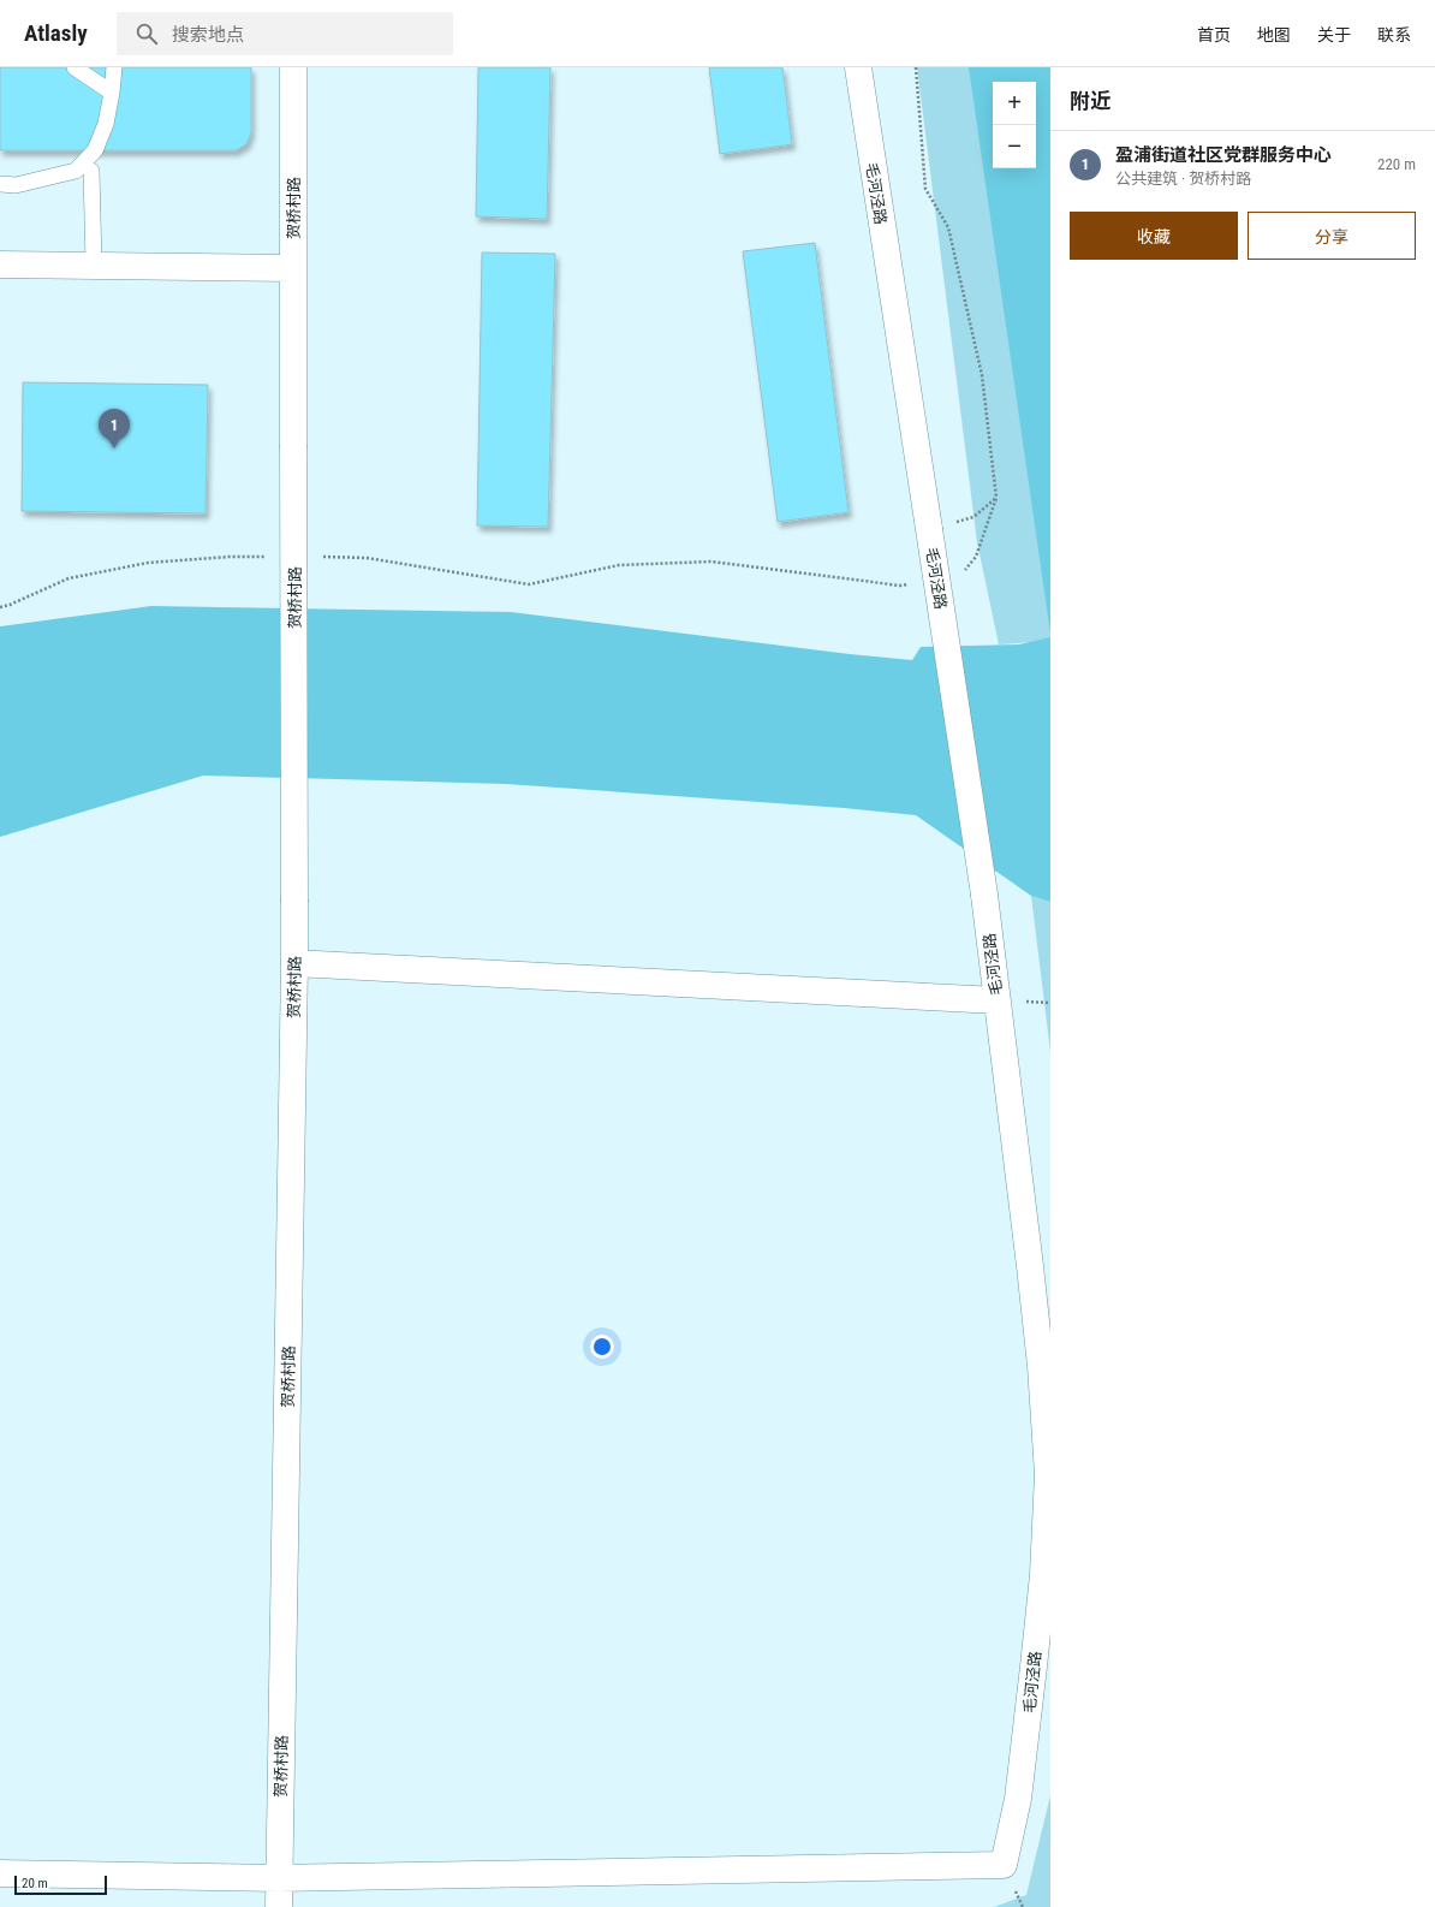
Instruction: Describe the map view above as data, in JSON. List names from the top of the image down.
{
  "streets": {
    "street": ["毛河泾路", "贺桥村路"]
  },
  "crossings": [
    ["毛河泾路", "贺桥村路"]
  ],
  "scale_bar": "20 m",
  "page": {
    "header": "Atlasly",
    "search": "搜索地点",
    "nav": [
      "首页",
      "地图",
      "关于",
      "联系"
    ],
    "heading": "附近",
    "map_buttons": ["+", "−"],
    "list": [
      {
        "mark": "1",
        "name": "盈浦街道社区党群服务中心",
        "note": "公共建筑 · 贺桥村路",
        "value": "220 m"
      }
    ],
    "buttons": ["收藏", "分享"],
    "pins": "1",
    "scale": "20 m"
  }
}
